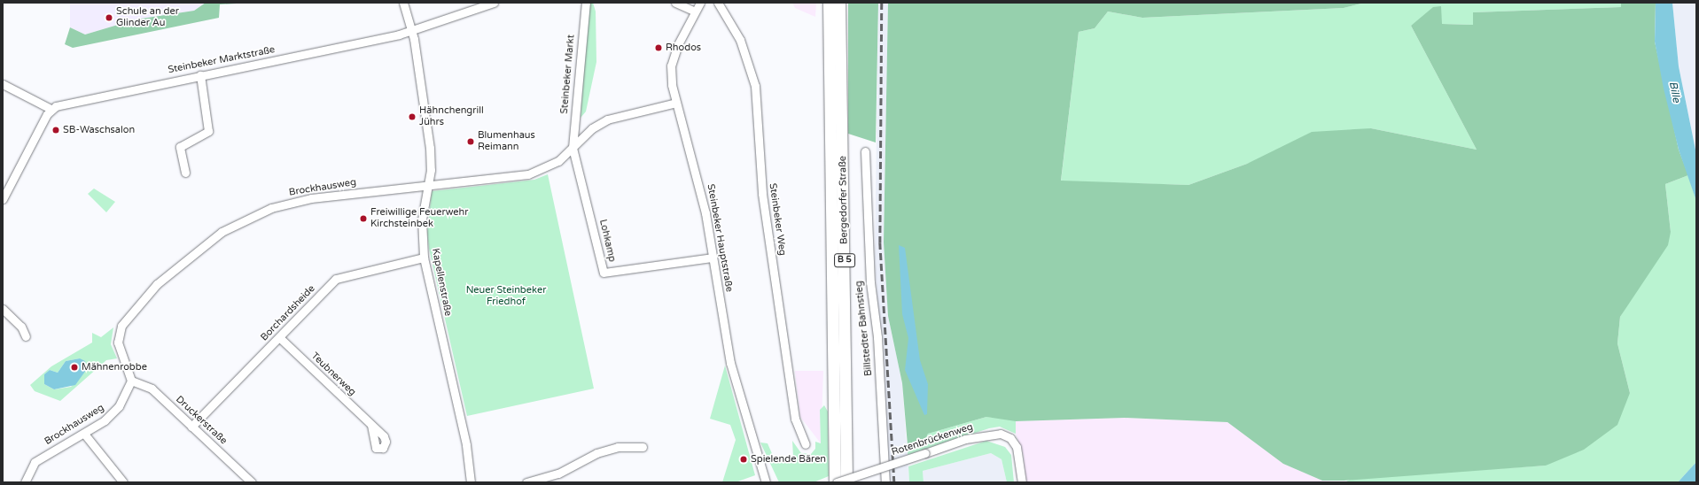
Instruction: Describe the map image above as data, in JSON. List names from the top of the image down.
{
  "streets": {
    "highway": ["Bergedorfer Straße", "B 5"],
    "street": [
      "Steinbeker Marktstraße",
      "Steinbeker Markt",
      "Brockhausweg",
      "Steinbeker Weg",
      "Steinbeker Hauptstraße",
      "Lohkamp",
      "Kapellenstraße",
      "Borchardsheide",
      "Billstedter Bahnstieg",
      "Teubnerweg",
      "Druckerstraße",
      "Rotenbrückenweg"
    ]
  },
  "crossings": [
    ["Steinbeker Marktstraße", "Kapellenstraße"],
    ["Steinbeker Markt", "Brockhausweg"],
    ["Steinbeker Markt", "Lohkamp"],
    ["Brockhausweg", "Steinbeker Hauptstraße"],
    ["Brockhausweg", "Lohkamp"],
    ["Brockhausweg", "Kapellenstraße"],
    ["Brockhausweg", "Druckerstraße"],
    ["Bergedorfer Straße", "Rotenbrückenweg"],
    ["Steinbeker Hauptstraße", "Lohkamp"],
    ["Kapellenstraße", "Borchardsheide"],
    ["Borchardsheide", "Teubnerweg"],
    ["Borchardsheide", "Druckerstraße"]
  ],
  "water": ["Bille"],
  "parks": ["Neuer Steinbeker Friedhof"],
  "places": [
    "Schule an der Glinder Au",
    "Rhodos",
    "Hähnchengrill Jührs",
    "SB-Waschsalon",
    "Blumenhaus Reimann",
    "Freiwillige Feuerwehr Kirchsteinbek",
    "Mähnenrobbe",
    "Spielende Bären"
  ]
}
